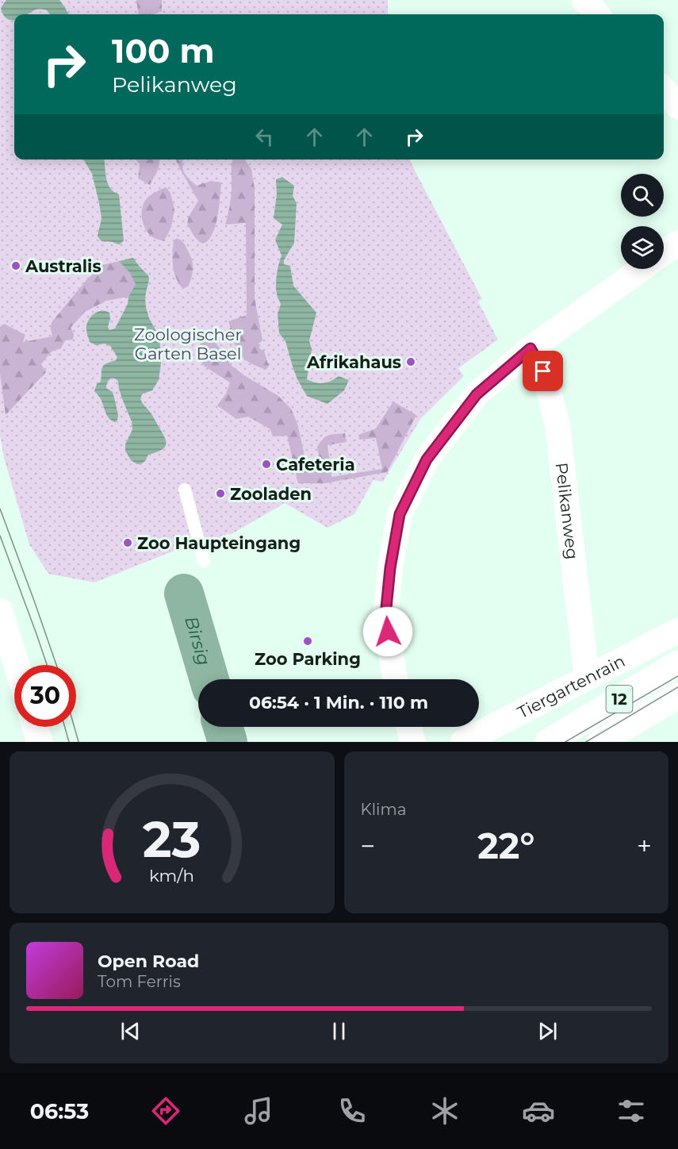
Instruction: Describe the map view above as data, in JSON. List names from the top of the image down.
{
  "streets": {
    "main road": ["12"],
    "street": ["Pelikanweg", "Tiergartenrain"]
  },
  "crossings": [
    ["Pelikanweg", "Tiergartenrain"]
  ],
  "water": ["Birsig"],
  "parks": ["Zoologischer Garten Basel"],
  "places": [
    "Australis",
    "Afrikahaus",
    "Cafeteria",
    "Zooladen",
    "Zoo Haupteingang",
    "Zoo Parking"
  ],
  "page": {
    "turn": ["100 m", "Pelikanweg"],
    "limit": "30",
    "trip": "06:54 · 1 Min. · 110 m",
    "tile": "Klima",
    "heat": ["−", "22°", "+"],
    "song": ["Open Road", "Tom Ferris"],
    "tabs": "06:53",
    "gauge": ["23", "km/h"]
  }
}
